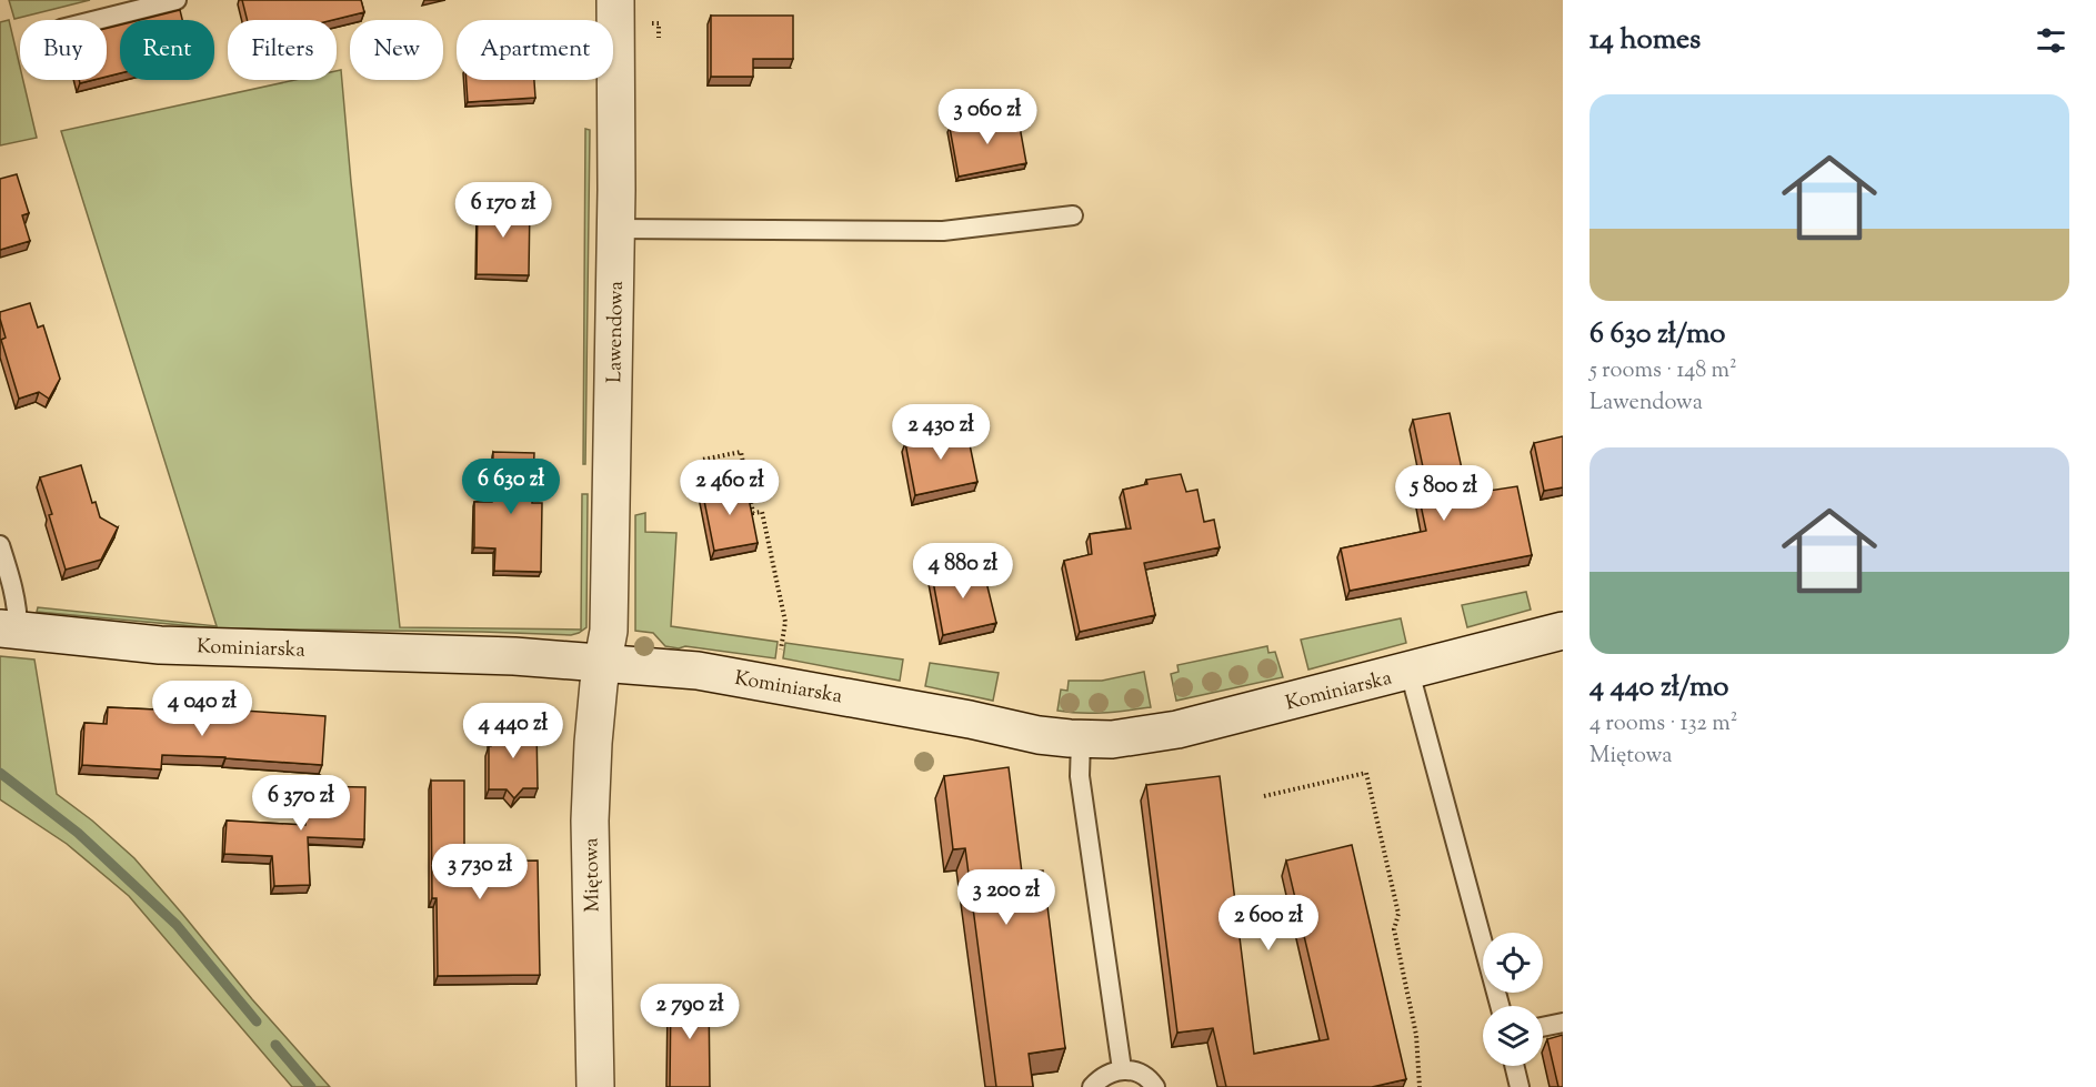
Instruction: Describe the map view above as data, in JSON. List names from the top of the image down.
{
  "streets": {
    "street": ["Lawendowa", "Kominiarska", "Miętowa"]
  },
  "crossings": [
    ["Lawendowa", "Kominiarska"],
    ["Lawendowa", "Miętowa"],
    ["Kominiarska", "Miętowa"]
  ],
  "page": {
    "heading": "14 homes",
    "chip": [
      "Buy",
      "Rent",
      "Filters",
      "New",
      "Apartment"
    ],
    "list": [
      {
        "name": "6 630 zł/mo",
        "note": "5 rooms · 148 m² · Lawendowa"
      },
      {
        "name": "4 440 zł/mo",
        "note": "4 rooms · 132 m² · Miętowa"
      }
    ],
    "price": [
      "3 060 zł",
      "6 170 zł",
      "2 430 zł",
      "6 630 zł",
      "2 460 zł",
      "5 800 zł",
      "4 880 zł",
      "4 040 zł",
      "4 440 zł",
      "6 370 zł",
      "3 730 zł",
      "3 200 zł",
      "2 600 zł",
      "2 790 zł"
    ]
  }
}
